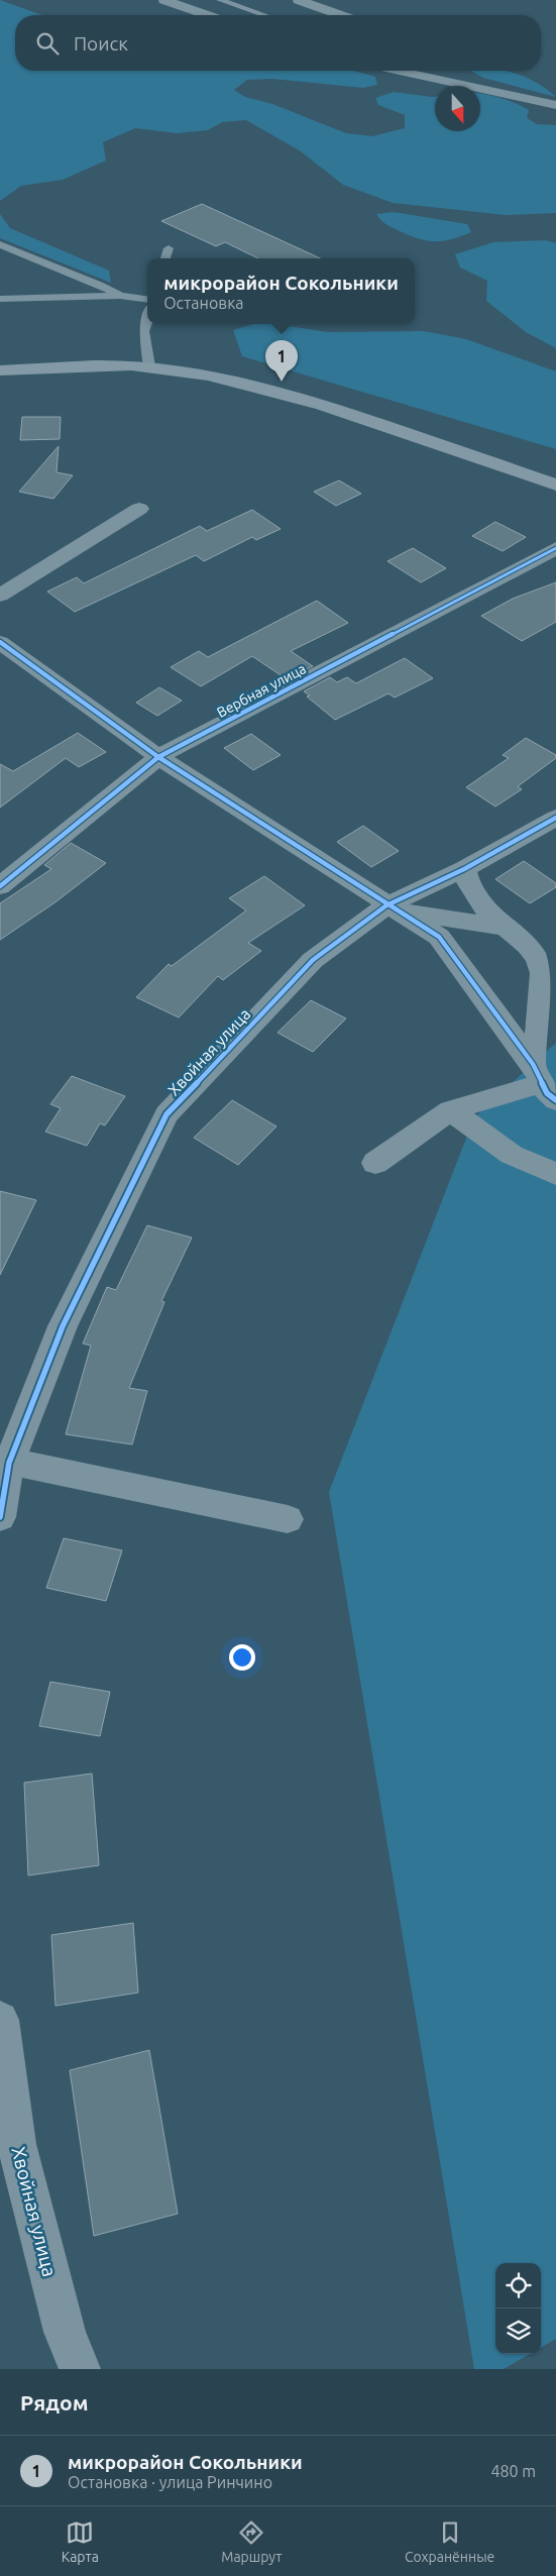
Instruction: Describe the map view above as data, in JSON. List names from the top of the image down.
{
  "streets": {
    "street": ["Вербная улица", "Хвойная улица"]
  },
  "north": "bottom",
  "page": {
    "search": "Поиск",
    "popup": ["микрорайон Сокольники", "Остановка"],
    "pins": "1",
    "heading": "Рядом",
    "list": [
      {
        "mark": "1",
        "name": "микрорайон Сокольники",
        "note": "Остановка · улица Ринчино",
        "value": "480 m"
      }
    ],
    "nav": ["Карта", "Маршрут", "Сохранённые"]
  }
}
